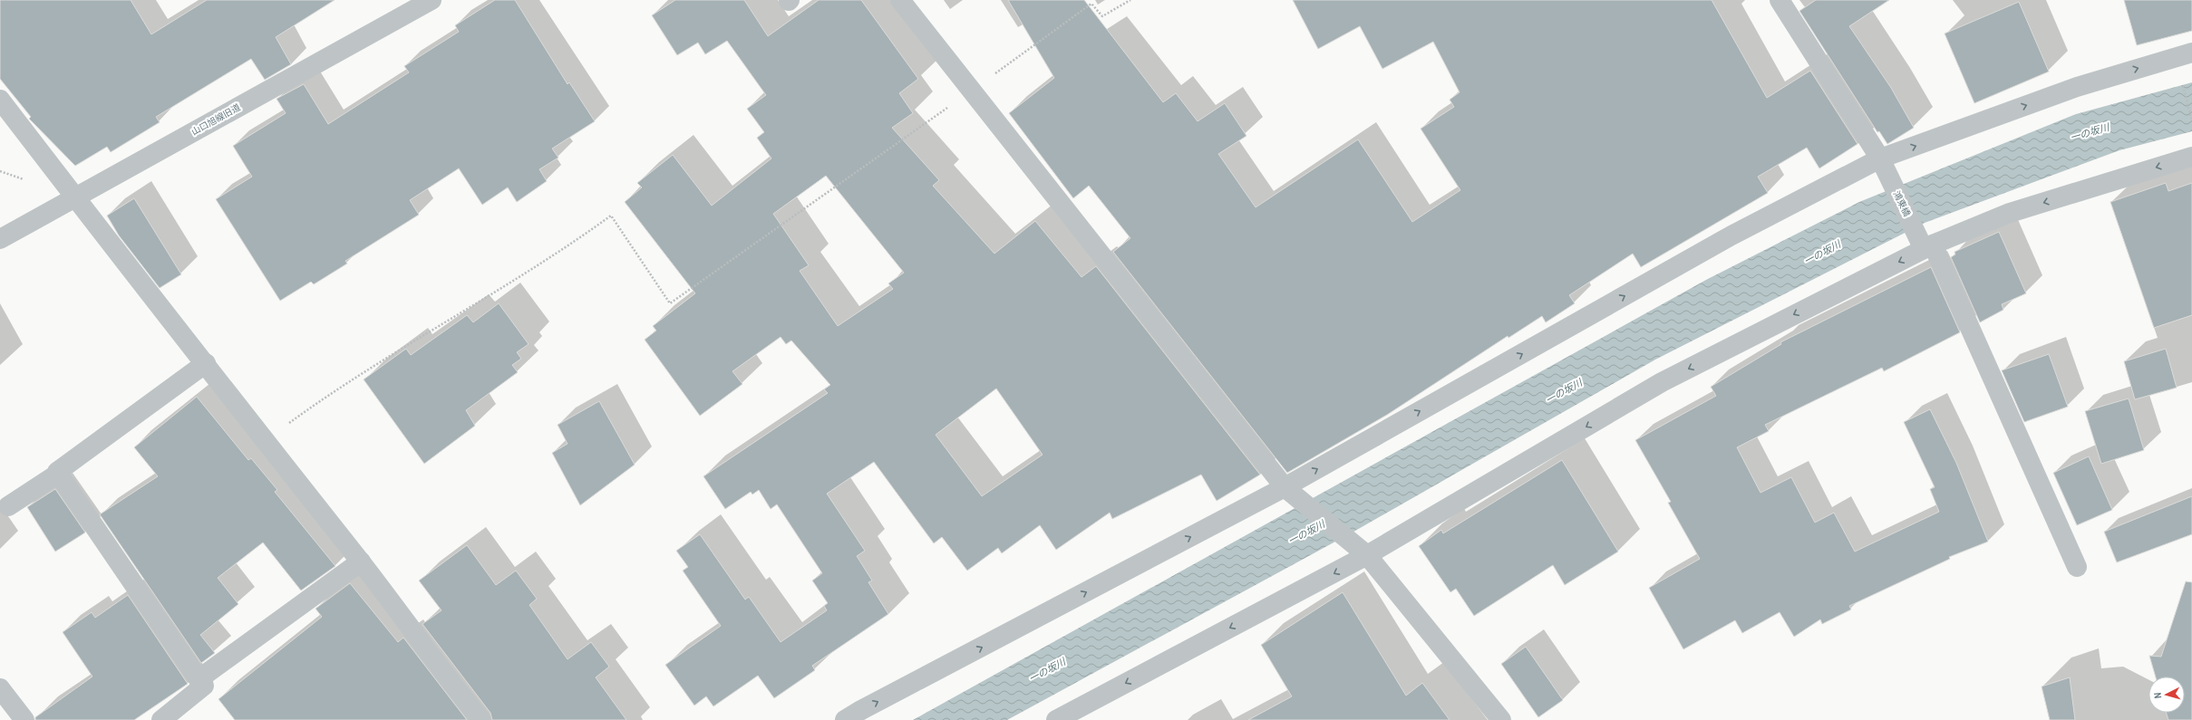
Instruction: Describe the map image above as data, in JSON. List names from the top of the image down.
{
  "streets": {
    "street": ["山口旭線旧道", "鴻東橋"]
  },
  "water": ["一の坂川"],
  "north": "left"
}
